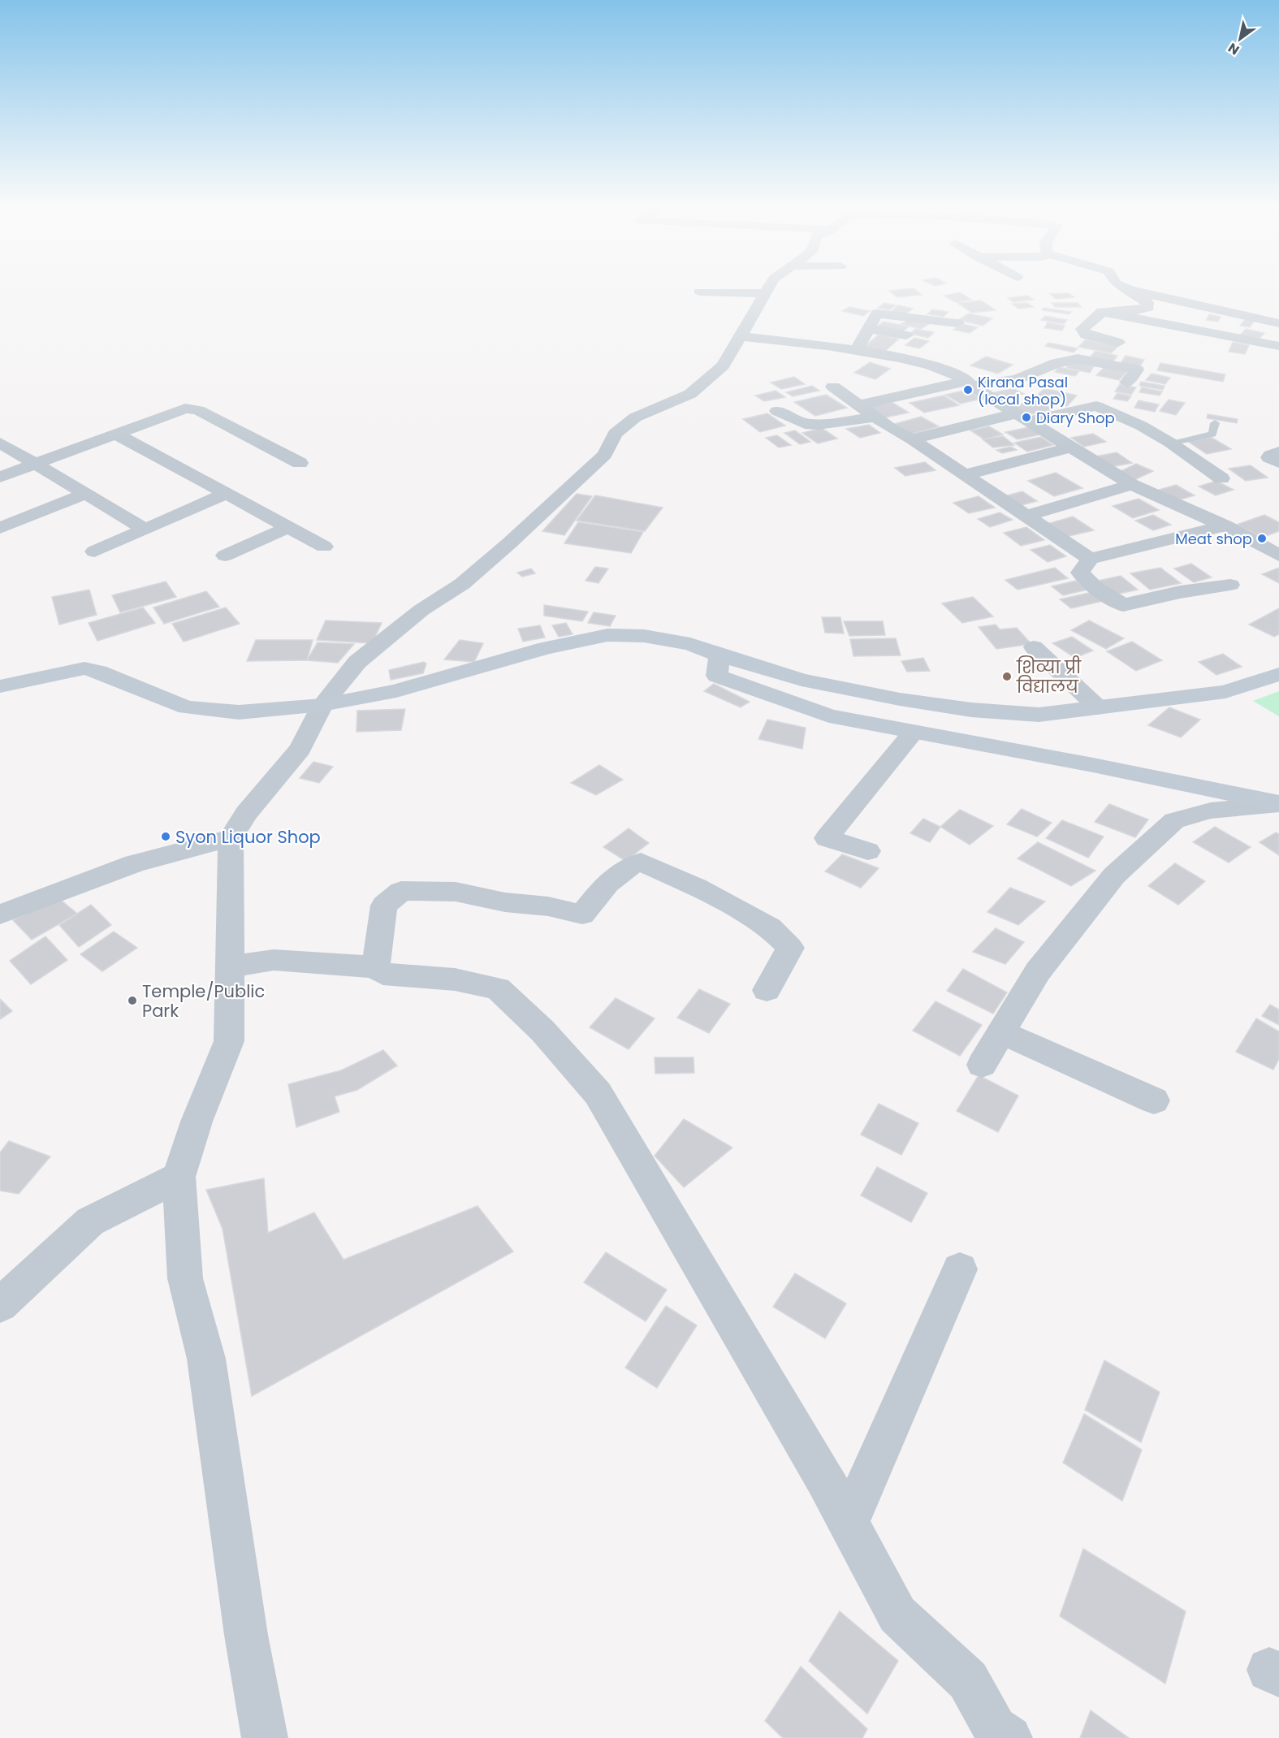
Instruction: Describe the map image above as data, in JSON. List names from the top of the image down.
{
  "places": [
    "Kirana Pasal (local shop)",
    "Diary Shop",
    "Meat shop",
    "शिव्या प्री विद्यालय",
    "Syon Liquor Shop",
    "Temple/Public Park"
  ],
  "north": "bottom left"
}
